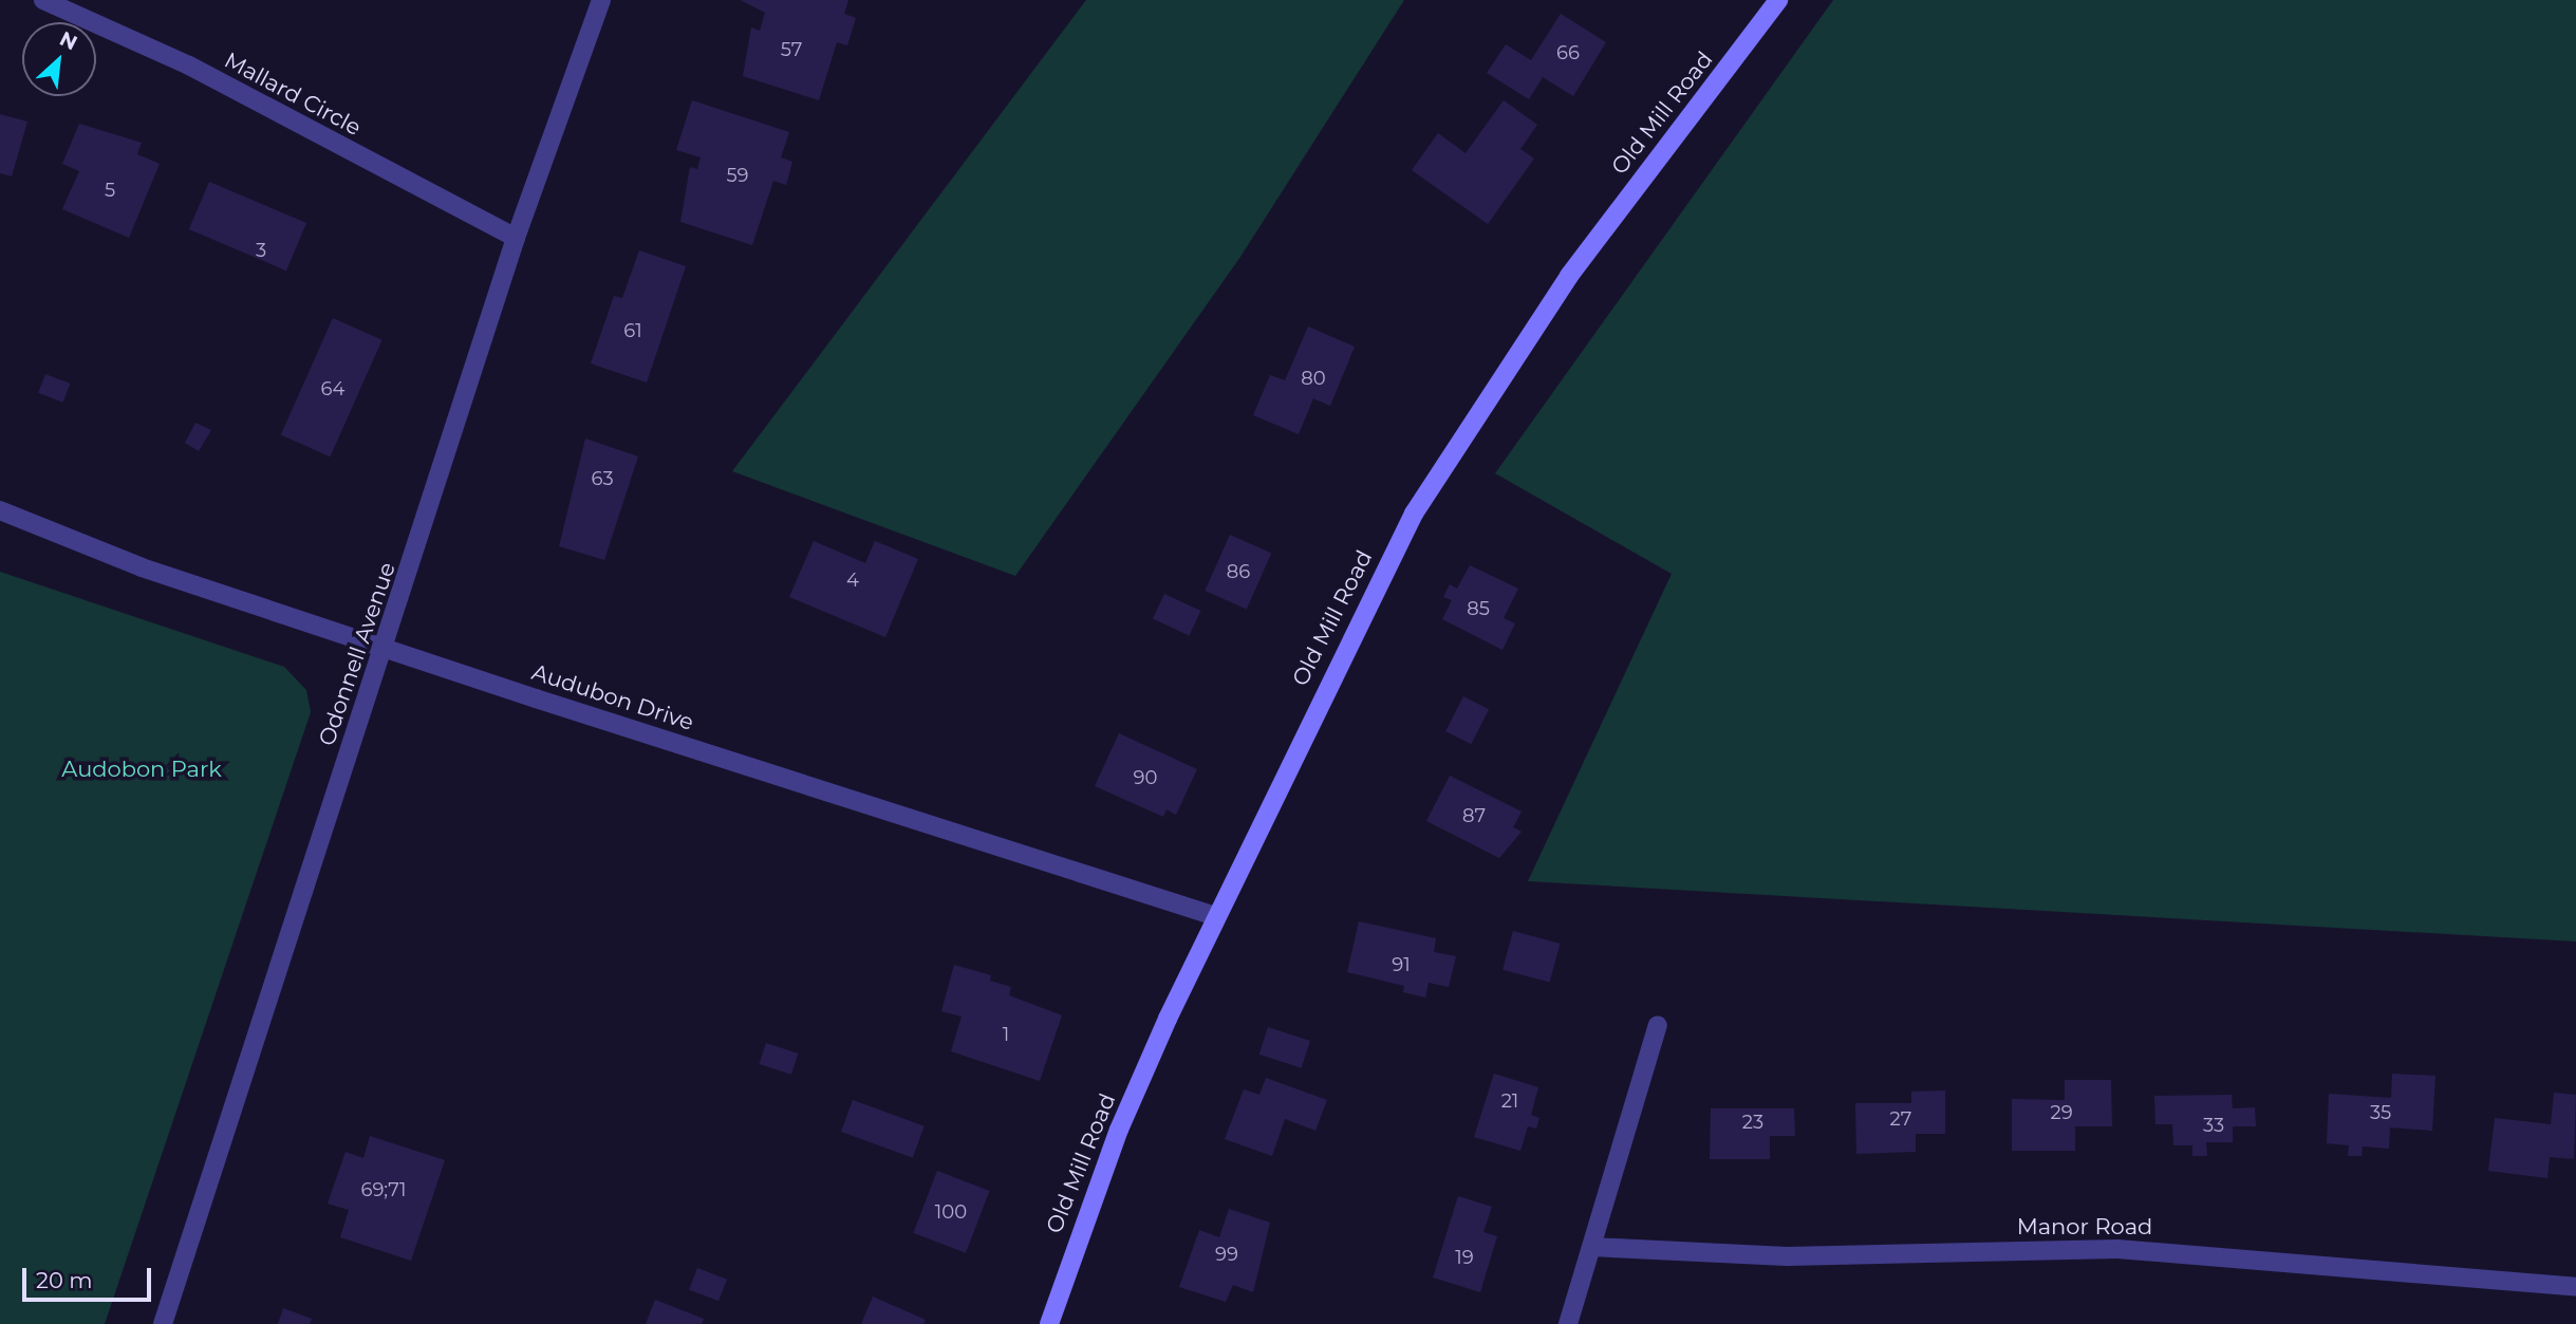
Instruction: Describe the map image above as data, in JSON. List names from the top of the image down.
{
  "streets": {
    "main road": ["Old Mill Road"],
    "street": [
      "Mallard Circle",
      "Odonnell Avenue",
      "Audubon Drive",
      "Manor Road"
    ]
  },
  "crossings": [
    ["Mallard Circle", "Odonnell Avenue"],
    ["Old Mill Road", "Audubon Drive"],
    ["Odonnell Avenue", "Audubon Drive"]
  ],
  "parks": ["Audobon Park"],
  "house_numbers": [
    "57",
    "66",
    "59",
    "5",
    "3",
    "61",
    "80",
    "64",
    "63",
    "86",
    "4",
    "85",
    "90",
    "87",
    "91",
    "1",
    "21",
    "29",
    "35",
    "27",
    "23",
    "33",
    "69;71",
    "100",
    "99",
    "19"
  ],
  "scale_bar": "20 m",
  "north": "top right"
}
